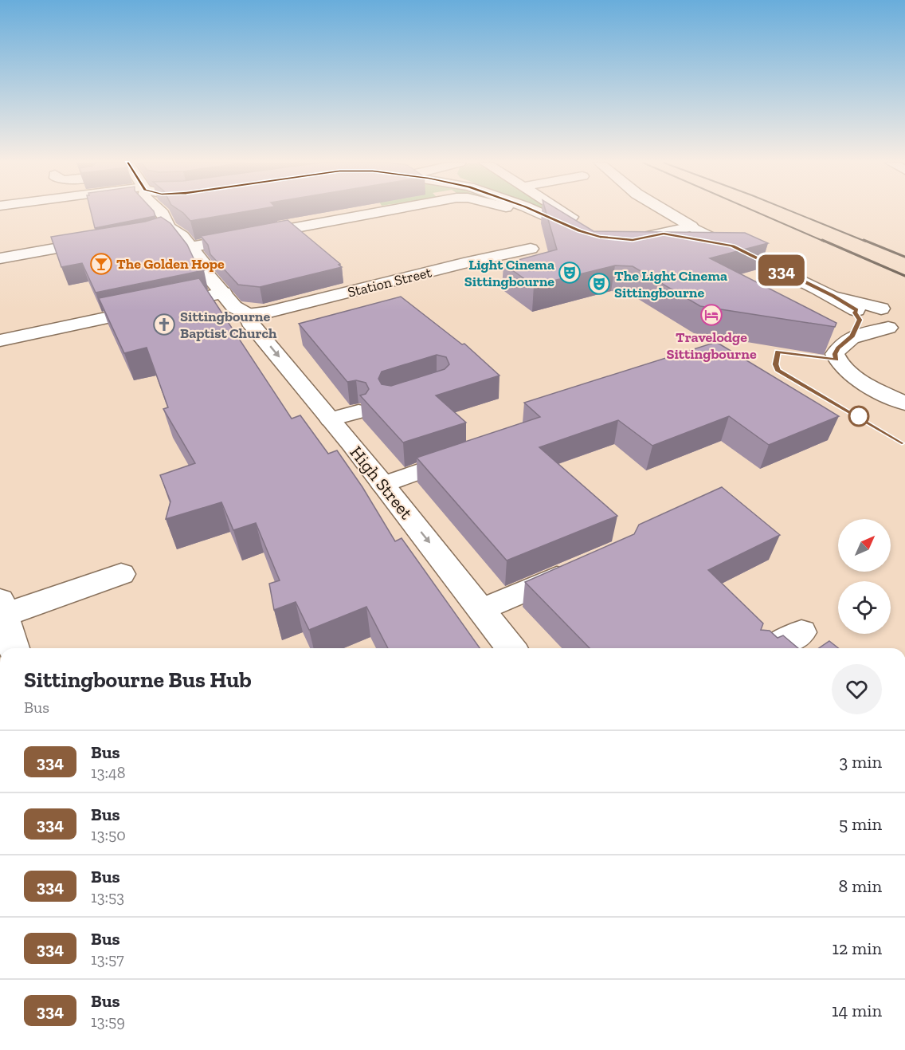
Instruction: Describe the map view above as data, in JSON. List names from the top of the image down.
{
  "streets": {
    "street": ["Station Street", "High Street"]
  },
  "crossings": [
    ["Station Street", "High Street"]
  ],
  "one_way": ["High Street"],
  "places": {
    "bar": ["The Golden Hope"],
    "theatre": ["Light Cinema Sittingbourne", "The Light Cinema Sittingbourne"],
    "hotel": ["Travelodge Sittingbourne"],
    "church": ["Sittingbourne Baptist Church"]
  },
  "lines": ["bus line 334"],
  "north": "top right",
  "page": {
    "on_map": "334",
    "heading": ["Sittingbourne Bus Hub", "Bus"],
    "list": [
      {
        "mark": "334",
        "name": "Bus",
        "note": "13:48",
        "value": "3 min"
      },
      {
        "mark": "334",
        "name": "Bus",
        "note": "13:50",
        "value": "5 min"
      },
      {
        "mark": "334",
        "name": "Bus",
        "note": "13:53",
        "value": "8 min"
      },
      {
        "mark": "334",
        "name": "Bus",
        "note": "13:57",
        "value": "12 min"
      },
      {
        "mark": "334",
        "name": "Bus",
        "note": "13:59",
        "value": "14 min"
      }
    ]
  }
}
